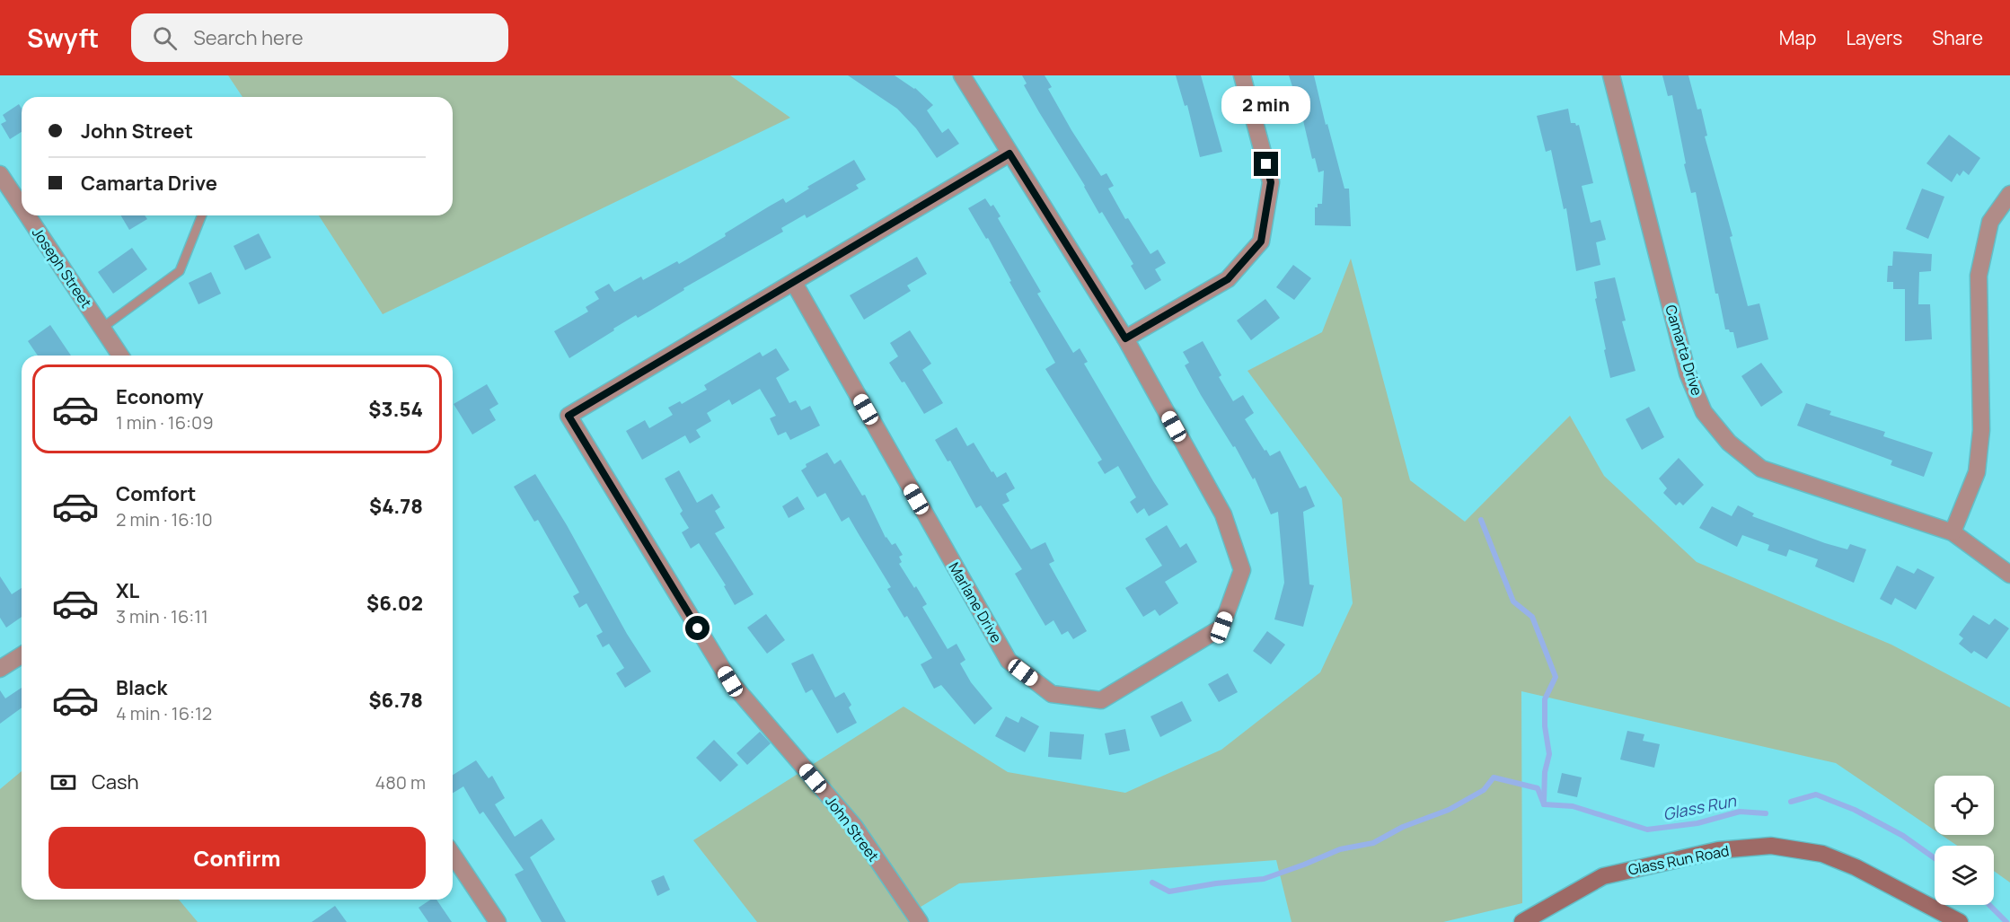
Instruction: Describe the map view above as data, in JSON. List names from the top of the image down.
{
  "streets": {
    "main road": ["Glass Run Road"],
    "street": [
      "Joseph Street",
      "Camarta Drive",
      "Marlane Drive",
      "John Street"
    ]
  },
  "crossings": [
    ["Marlane Drive", "John Street"]
  ],
  "water": ["Glass Run"],
  "page": {
    "header": "Swyft",
    "search": "Search here",
    "nav": ["Map", "Layers", "Share"],
    "bubble": "2 min",
    "banner": ["John Street", "Camarta Drive"],
    "list": [
      {
        "name": "Economy",
        "note": "1 min · 16:09",
        "value": "$3.54"
      },
      {
        "name": "Comfort",
        "note": "2 min · 16:10",
        "value": "$4.78"
      },
      {
        "name": "XL",
        "note": "3 min · 16:11",
        "value": "$6.02"
      },
      {
        "name": "Black",
        "note": "4 min · 16:12",
        "value": "$6.78"
      }
    ],
    "pay": ["Cash", "480 m"],
    "buttons": "Confirm"
  }
}
